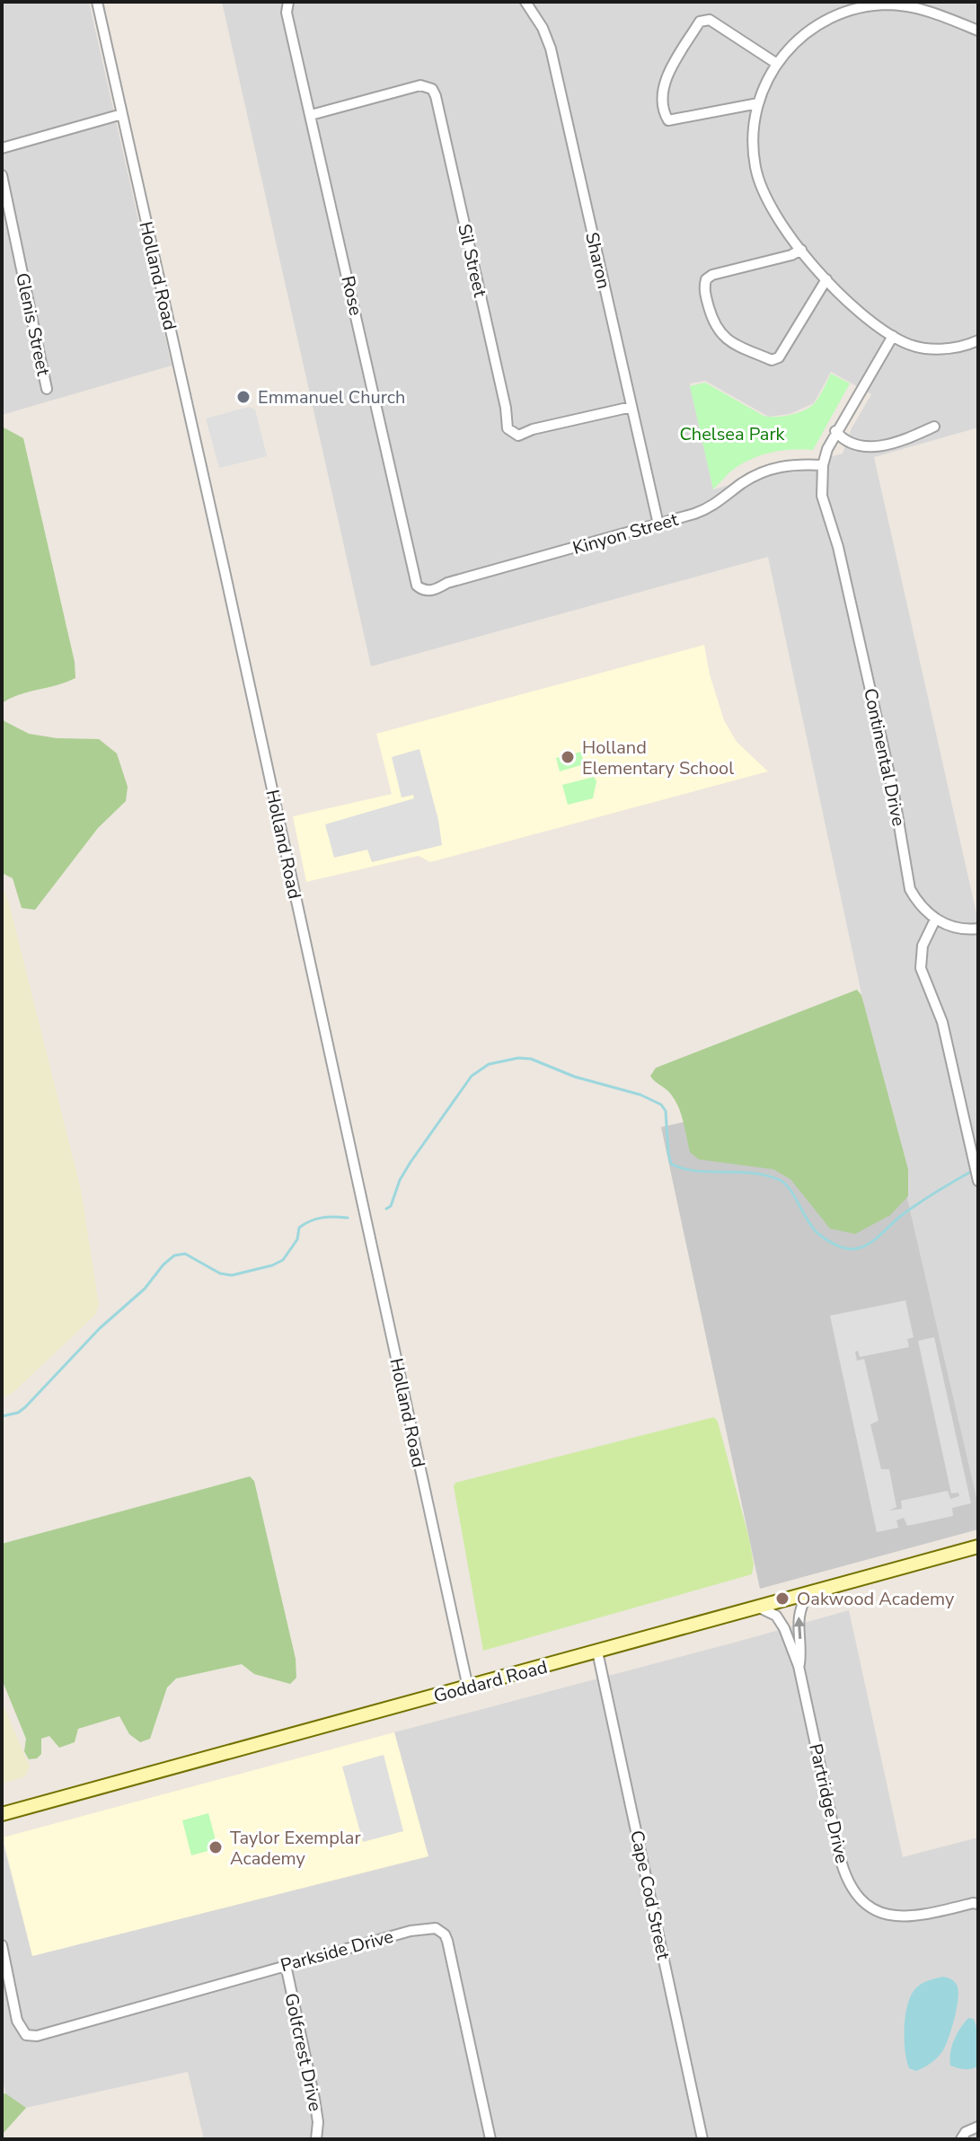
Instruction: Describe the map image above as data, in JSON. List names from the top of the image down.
{
  "streets": {
    "main road": ["Goddard Road"],
    "street": [
      "Sil Street",
      "Sharon",
      "Holland Road",
      "Rose",
      "Glenis Street",
      "Kinyon Street",
      "Continental Drive",
      "Partridge Drive",
      "Cape Cod Street",
      "Parkside Drive",
      "Golfcrest Drive"
    ]
  },
  "crossings": [
    ["Sil Street", "Sharon"],
    ["Sil Street", "Rose"],
    ["Sharon", "Kinyon Street"],
    ["Holland Road", "Goddard Road"],
    ["Rose", "Kinyon Street"],
    ["Kinyon Street", "Continental Drive"],
    ["Goddard Road", "Cape Cod Street"],
    ["Parkside Drive", "Golfcrest Drive"]
  ],
  "parks": ["Chelsea Park"],
  "places": [
    "Emmanuel Church",
    "Holland Elementary School",
    "Oakwood Academy",
    "Taylor Exemplar Academy"
  ]
}
